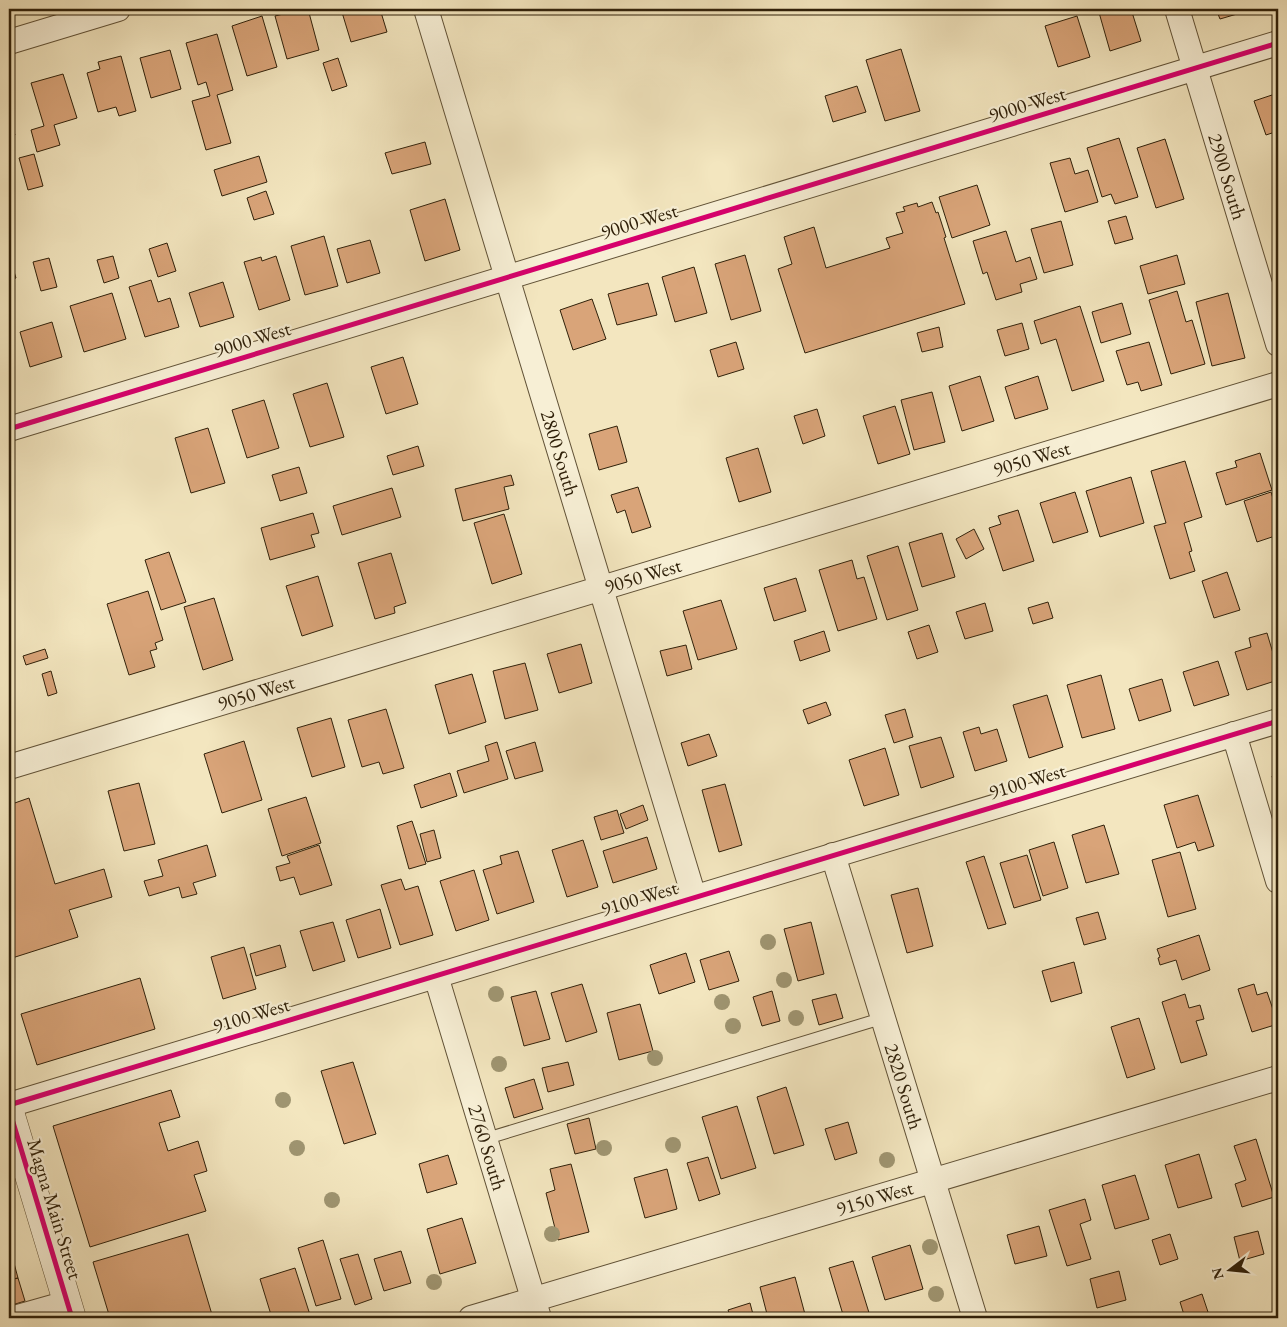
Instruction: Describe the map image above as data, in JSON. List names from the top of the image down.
{
  "streets": {
    "street": [
      "9000 West",
      "2900 South",
      "2800 South",
      "9050 West",
      "9100 West",
      "2820 South",
      "2760 South",
      "9150 West",
      "Magna Main Street"
    ]
  },
  "crossings": [
    ["9000 West", "2900 South"],
    ["9000 West", "2800 South"],
    ["2800 South", "9050 West"],
    ["2800 South", "9100 West"],
    ["9100 West", "2820 South"],
    ["9100 West", "2760 South"],
    ["2820 South", "9150 West"],
    ["2760 South", "9150 West"]
  ],
  "north": "left"
}
